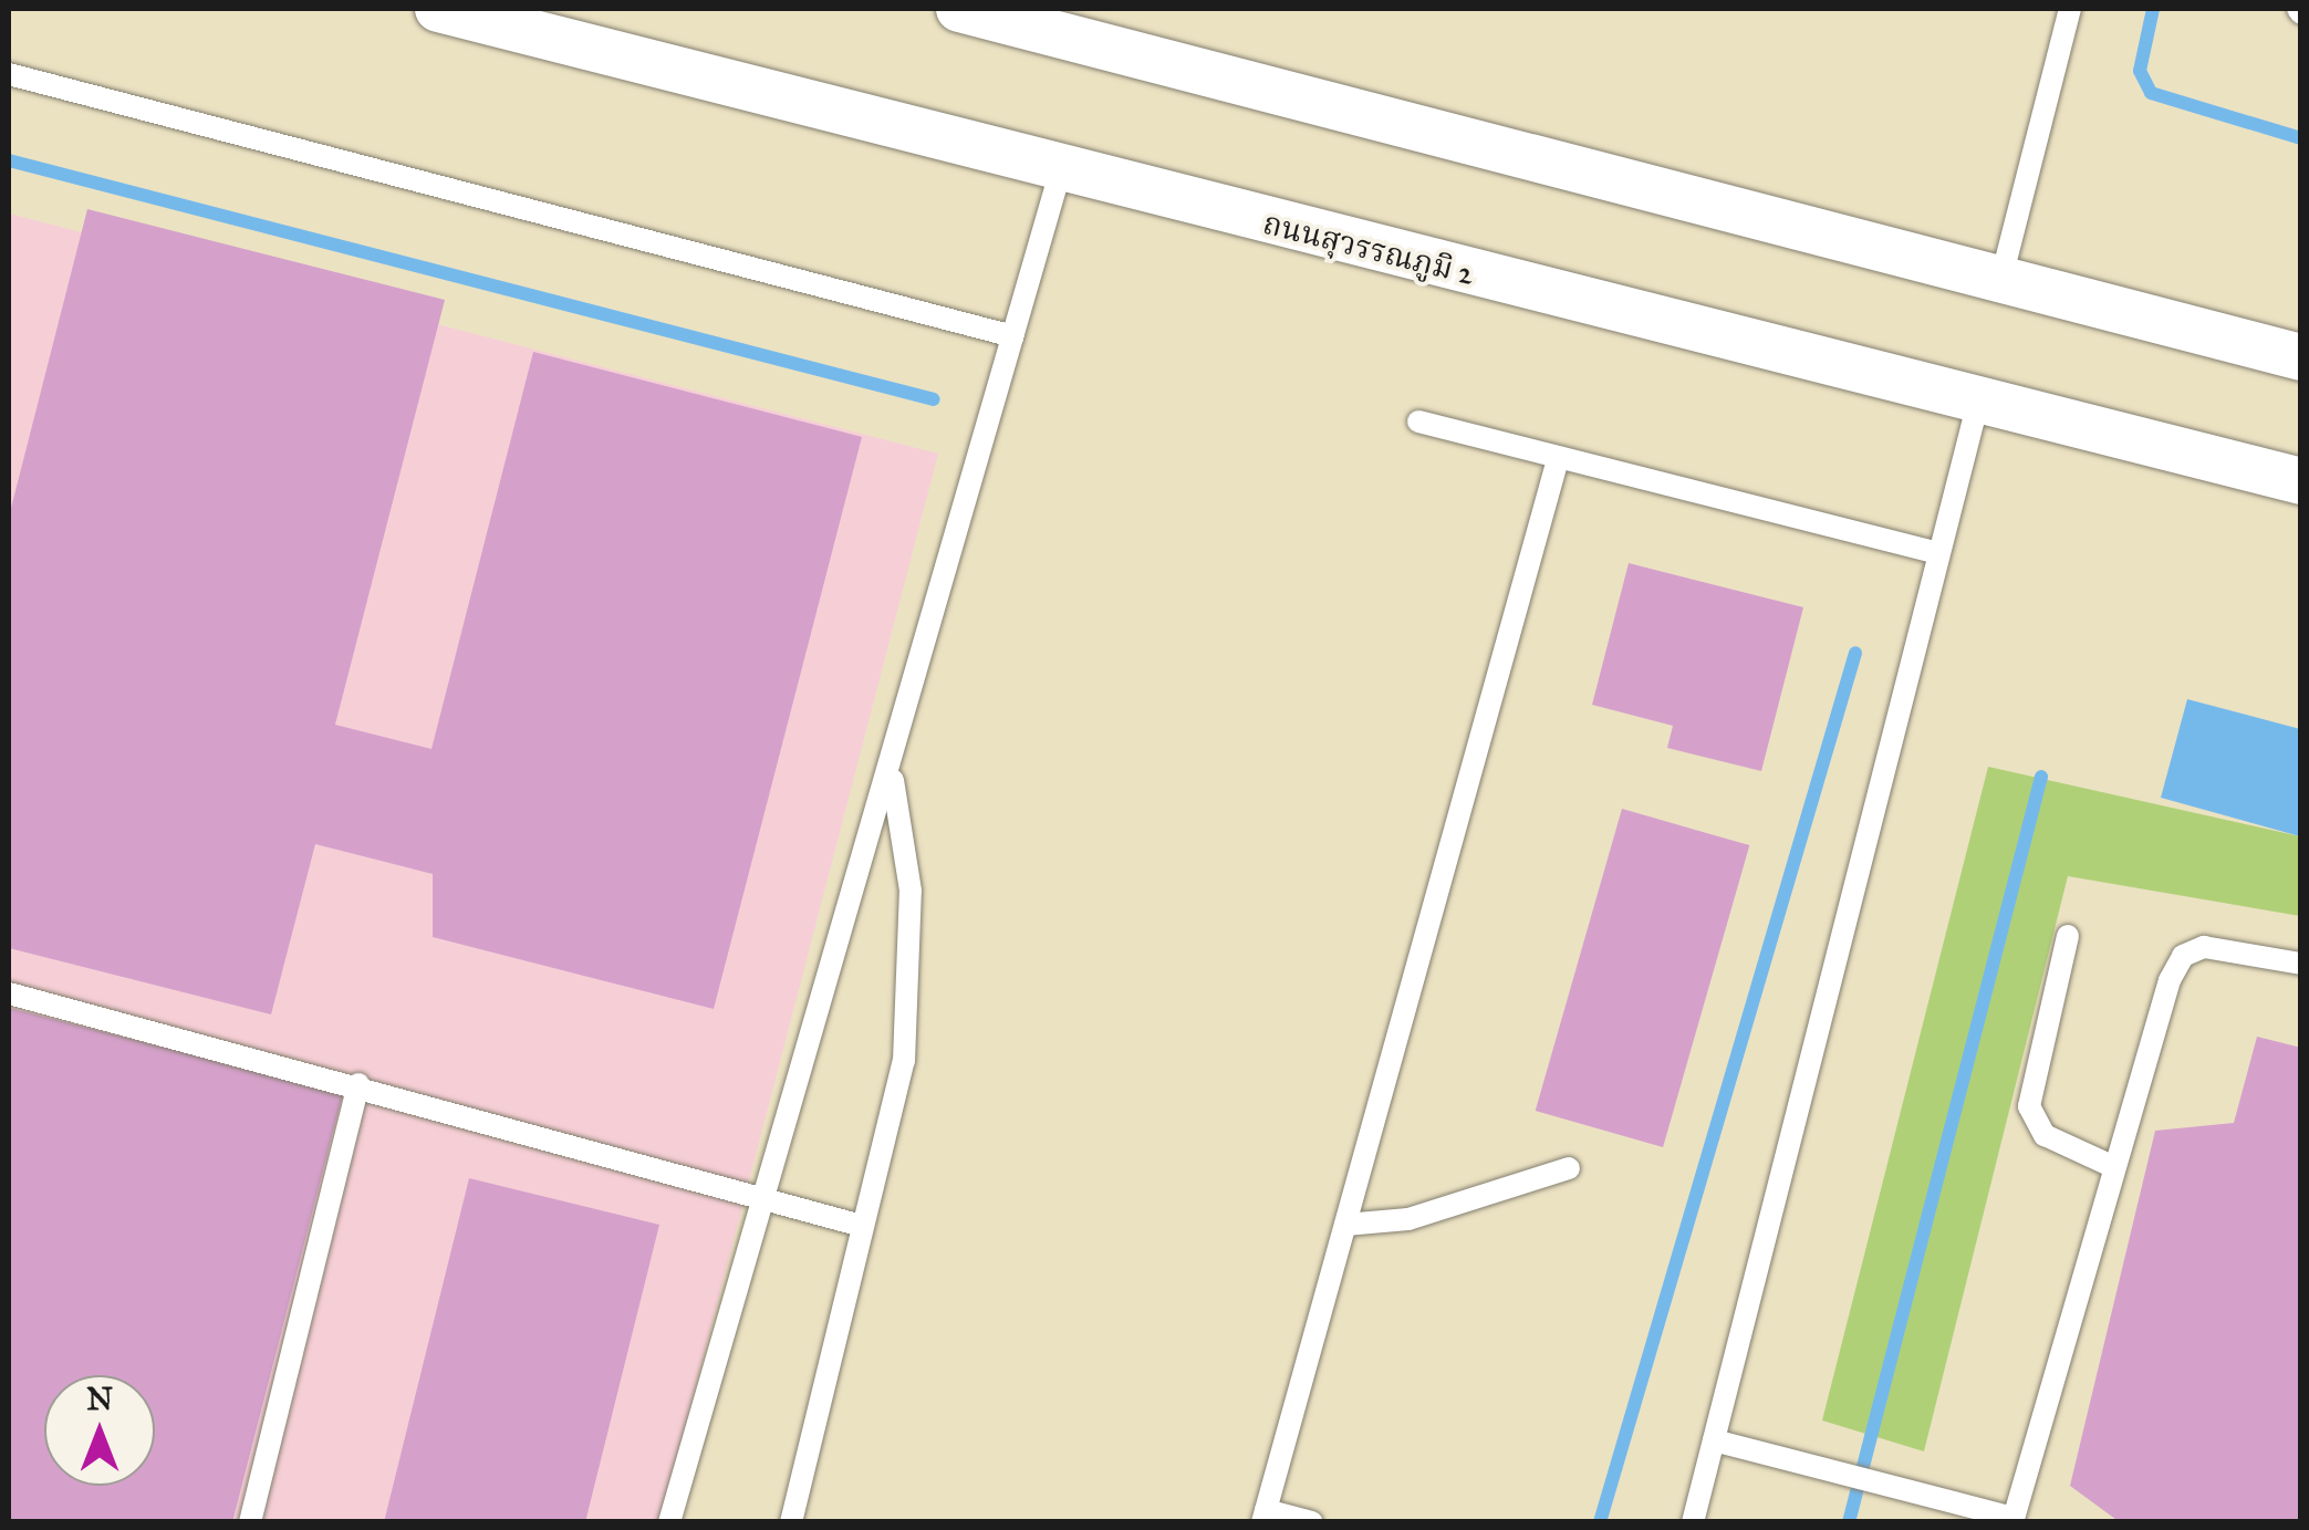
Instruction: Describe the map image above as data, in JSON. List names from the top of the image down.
{
  "streets": {
    "street": ["ถนนสุวรรณภูมิ 2"]
  },
  "north": "top"
}
